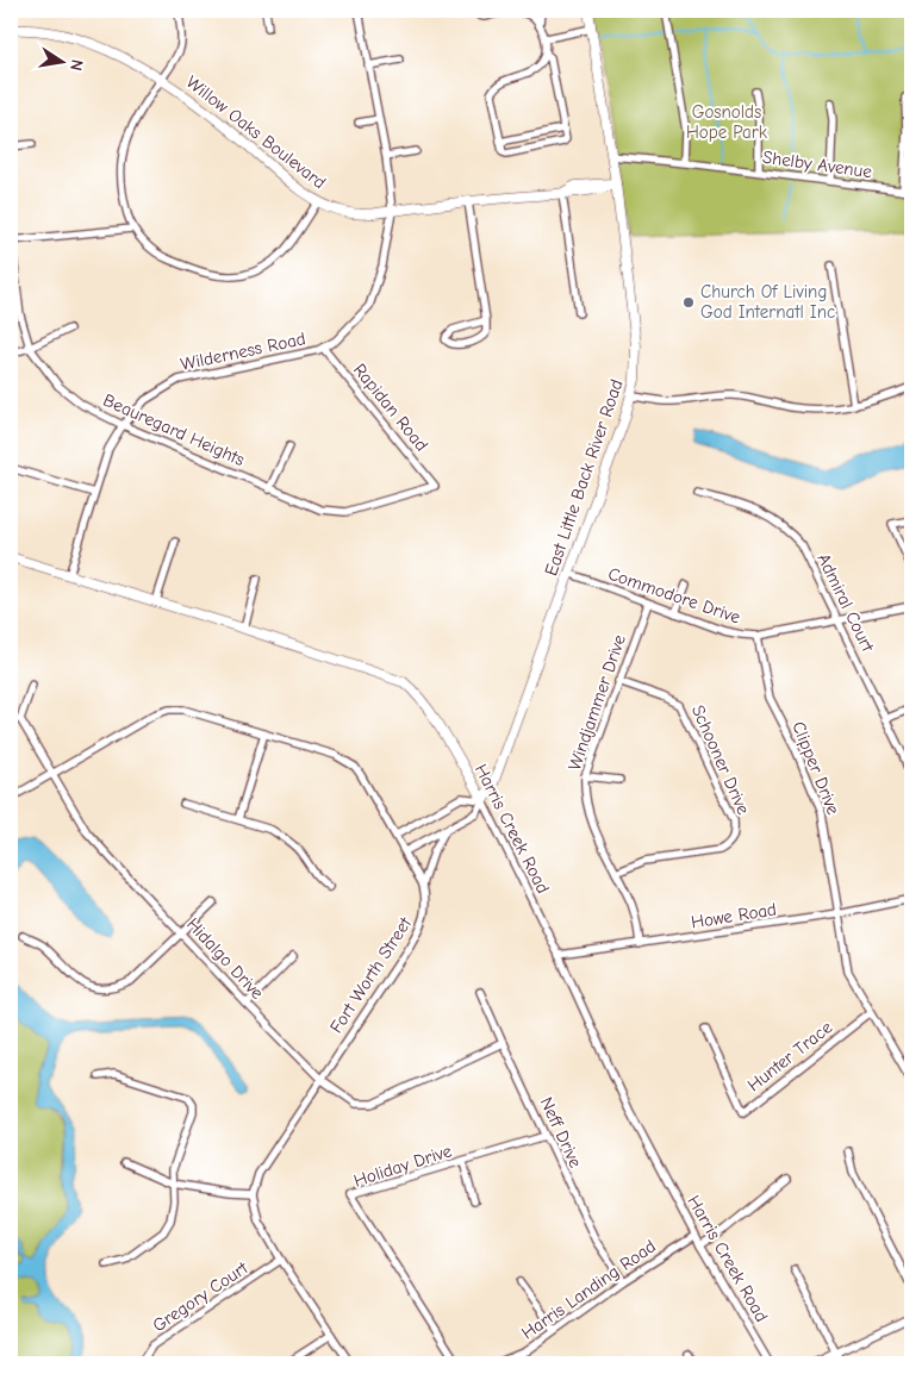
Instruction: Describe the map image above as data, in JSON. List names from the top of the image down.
{
  "streets": {
    "street": [
      "Willow Oaks Boulevard",
      "Shelby Avenue",
      "Wilderness Road",
      "Rapidan Road",
      "Beauregard Heights",
      "East Little Back River Road",
      "Commodore Drive",
      "Admiral Court",
      "Windjammer Drive",
      "Schooner Drive",
      "Clipper Drive",
      "Harris Creek Road",
      "Howe Road",
      "Hidalgo Drive",
      "Fort Worth Street",
      "Hunter Trace",
      "Neff Drive",
      "Holiday Drive",
      "Harris Landing Road",
      "Gregory Court"
    ]
  },
  "crossings": [
    ["Willow Oaks Boulevard", "Wilderness Road"],
    ["Willow Oaks Boulevard", "East Little Back River Road"],
    ["Shelby Avenue", "East Little Back River Road"],
    ["Wilderness Road", "Rapidan Road"],
    ["Wilderness Road", "Beauregard Heights"],
    ["Wilderness Road", "Harris Creek Road"],
    ["Rapidan Road", "Beauregard Heights"],
    ["East Little Back River Road", "Commodore Drive"],
    ["East Little Back River Road", "Harris Creek Road"],
    ["East Little Back River Road", "Fort Worth Street"],
    ["Commodore Drive", "Admiral Court"],
    ["Commodore Drive", "Windjammer Drive"],
    ["Commodore Drive", "Clipper Drive"],
    ["Windjammer Drive", "Schooner Drive"],
    ["Windjammer Drive", "Howe Road"],
    ["Clipper Drive", "Howe Road"],
    ["Clipper Drive", "Hunter Trace"],
    ["Harris Creek Road", "Howe Road"],
    ["Harris Creek Road", "Harris Landing Road"],
    ["Hidalgo Drive", "Fort Worth Street"],
    ["Hidalgo Drive", "Neff Drive"],
    ["Neff Drive", "Holiday Drive"],
    ["Neff Drive", "Harris Landing Road"]
  ],
  "parks": ["Gosnolds Hope Park"],
  "places": ["Church Of Living God Internatl Inc"],
  "north": "right"
}
